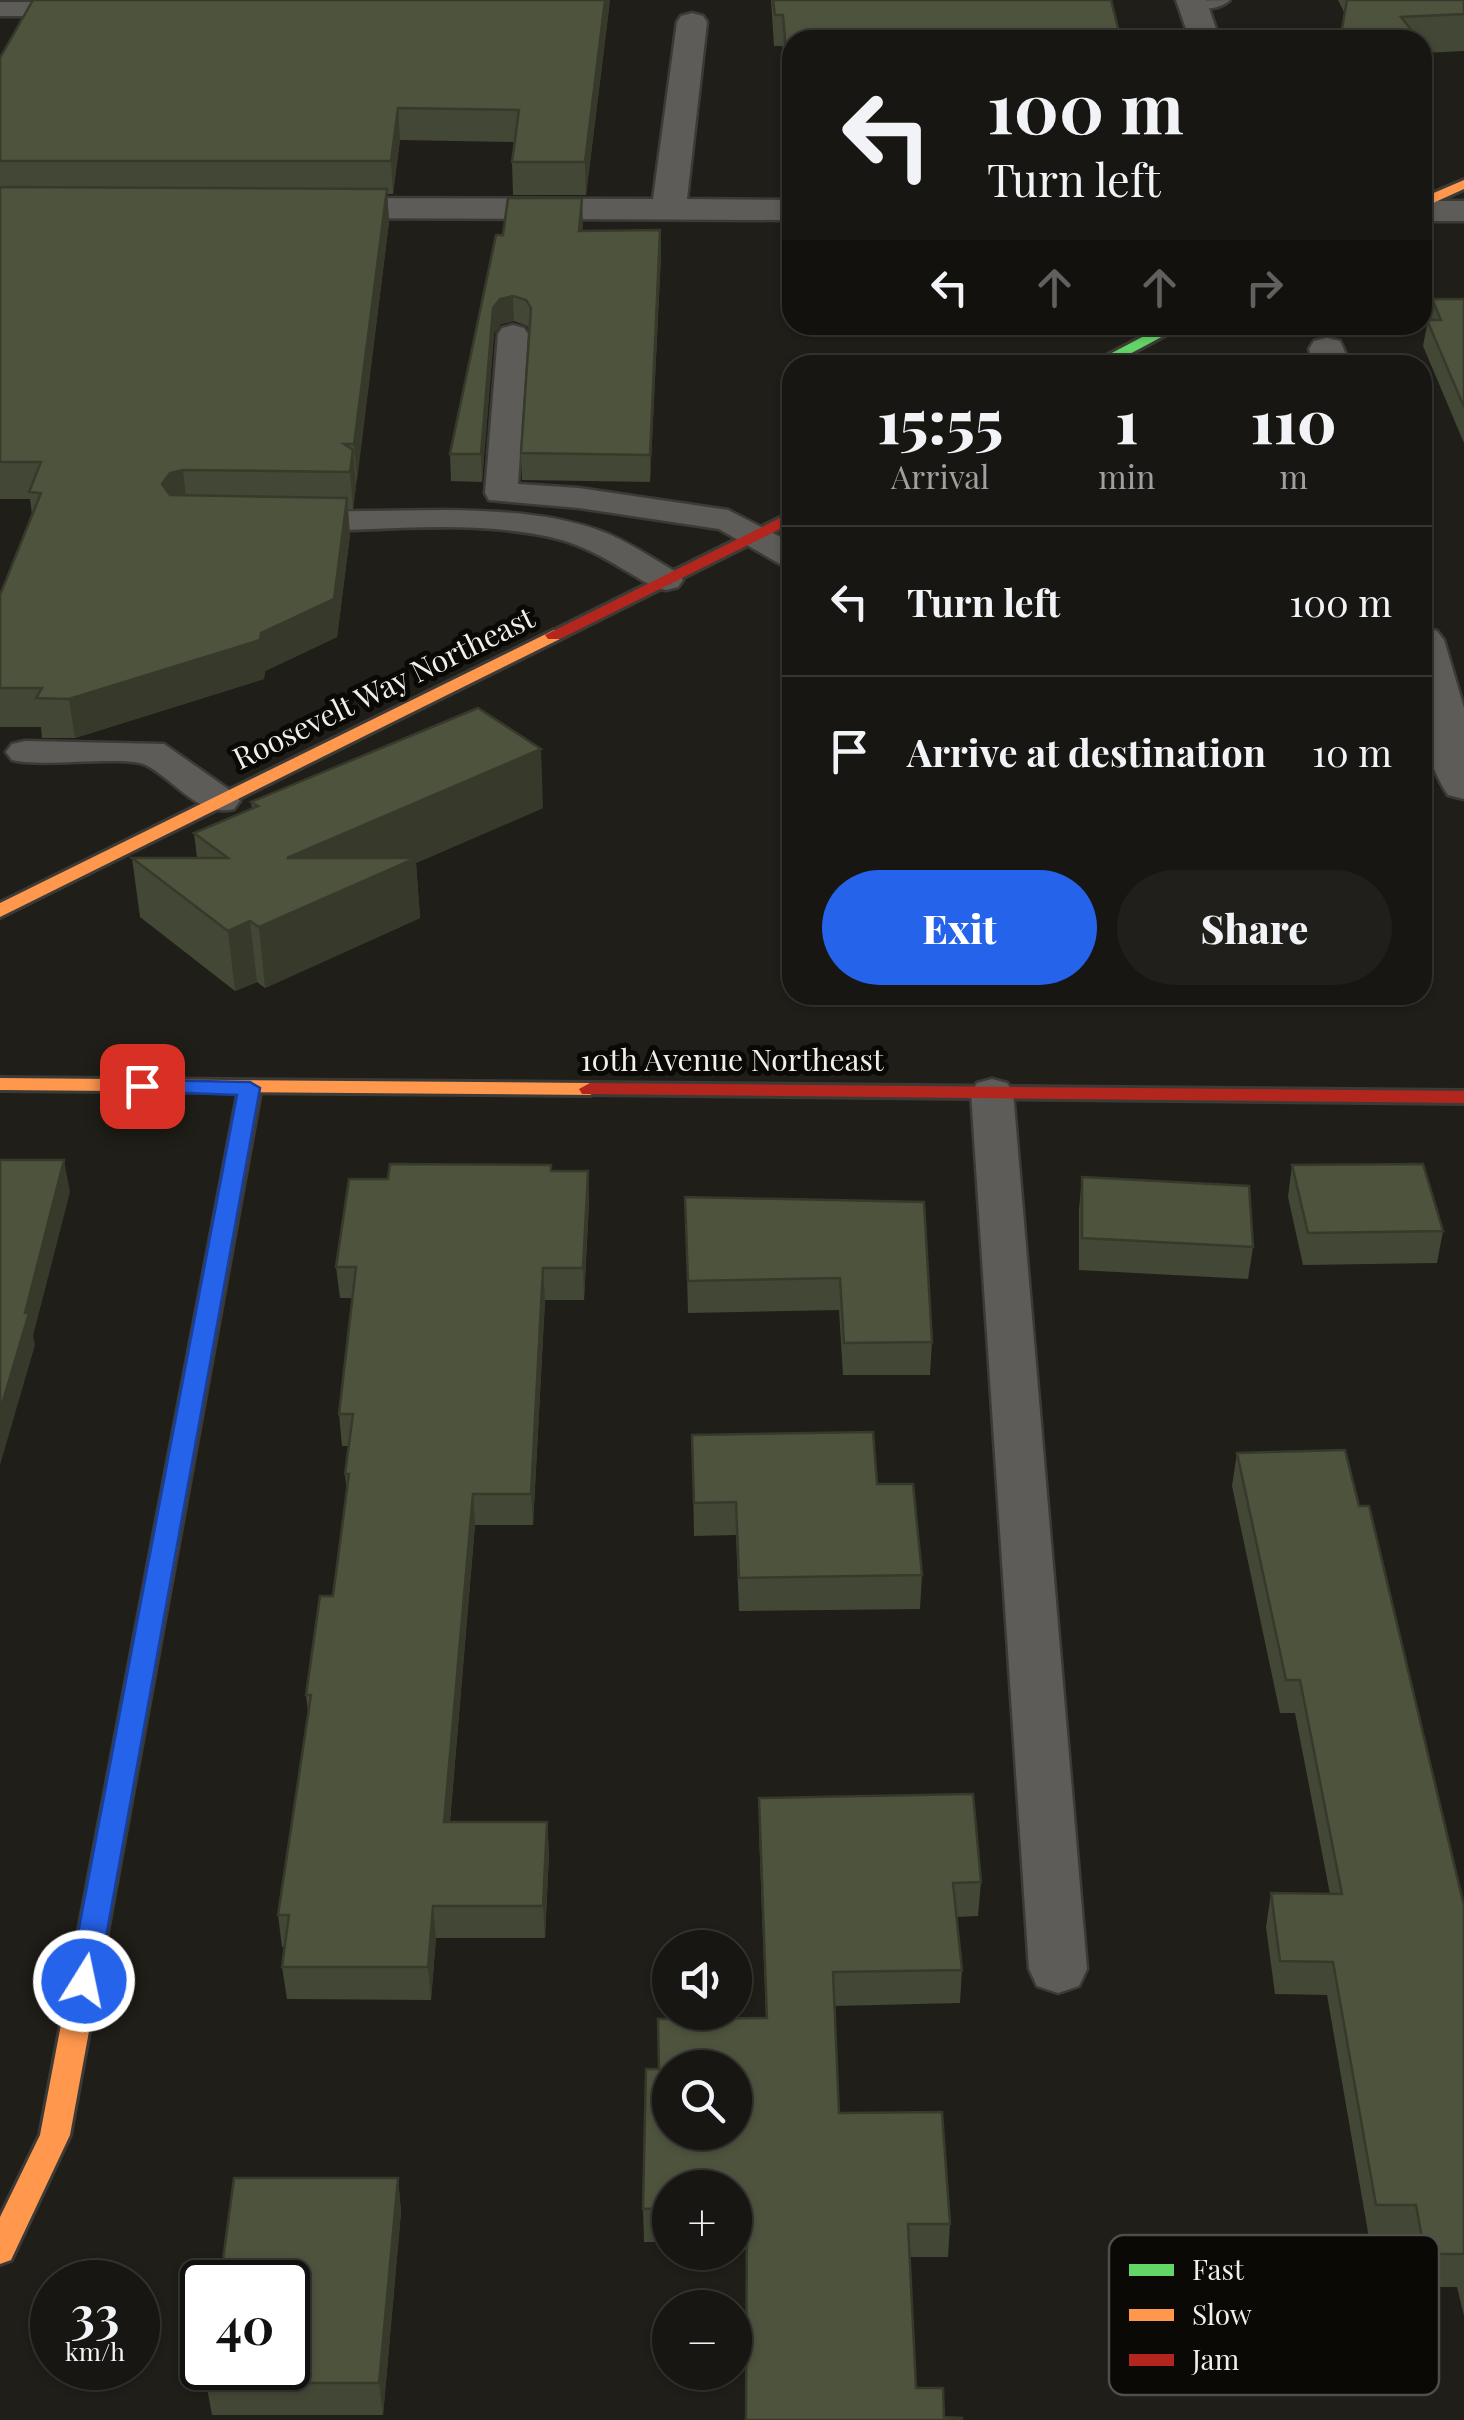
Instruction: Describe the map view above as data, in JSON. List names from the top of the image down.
{
  "streets": {
    "street": ["Roosevelt Way Northeast", "10th Avenue Northeast"]
  },
  "legend": ["Fast", "Slow", "Jam"],
  "page": {
    "turn": ["100 m", "Turn left"],
    "eta": [
      "15:55",
      "Arrival",
      "1",
      "min",
      "110",
      "m"
    ],
    "list": [
      {
        "name": "Turn left",
        "value": "100 m"
      },
      {
        "name": "Arrive at destination",
        "value": "10 m"
      }
    ],
    "buttons": ["Exit", "Share"],
    "map_buttons": ["+", "−"],
    "speed": "33 km/h",
    "limit": "40"
  }
}
